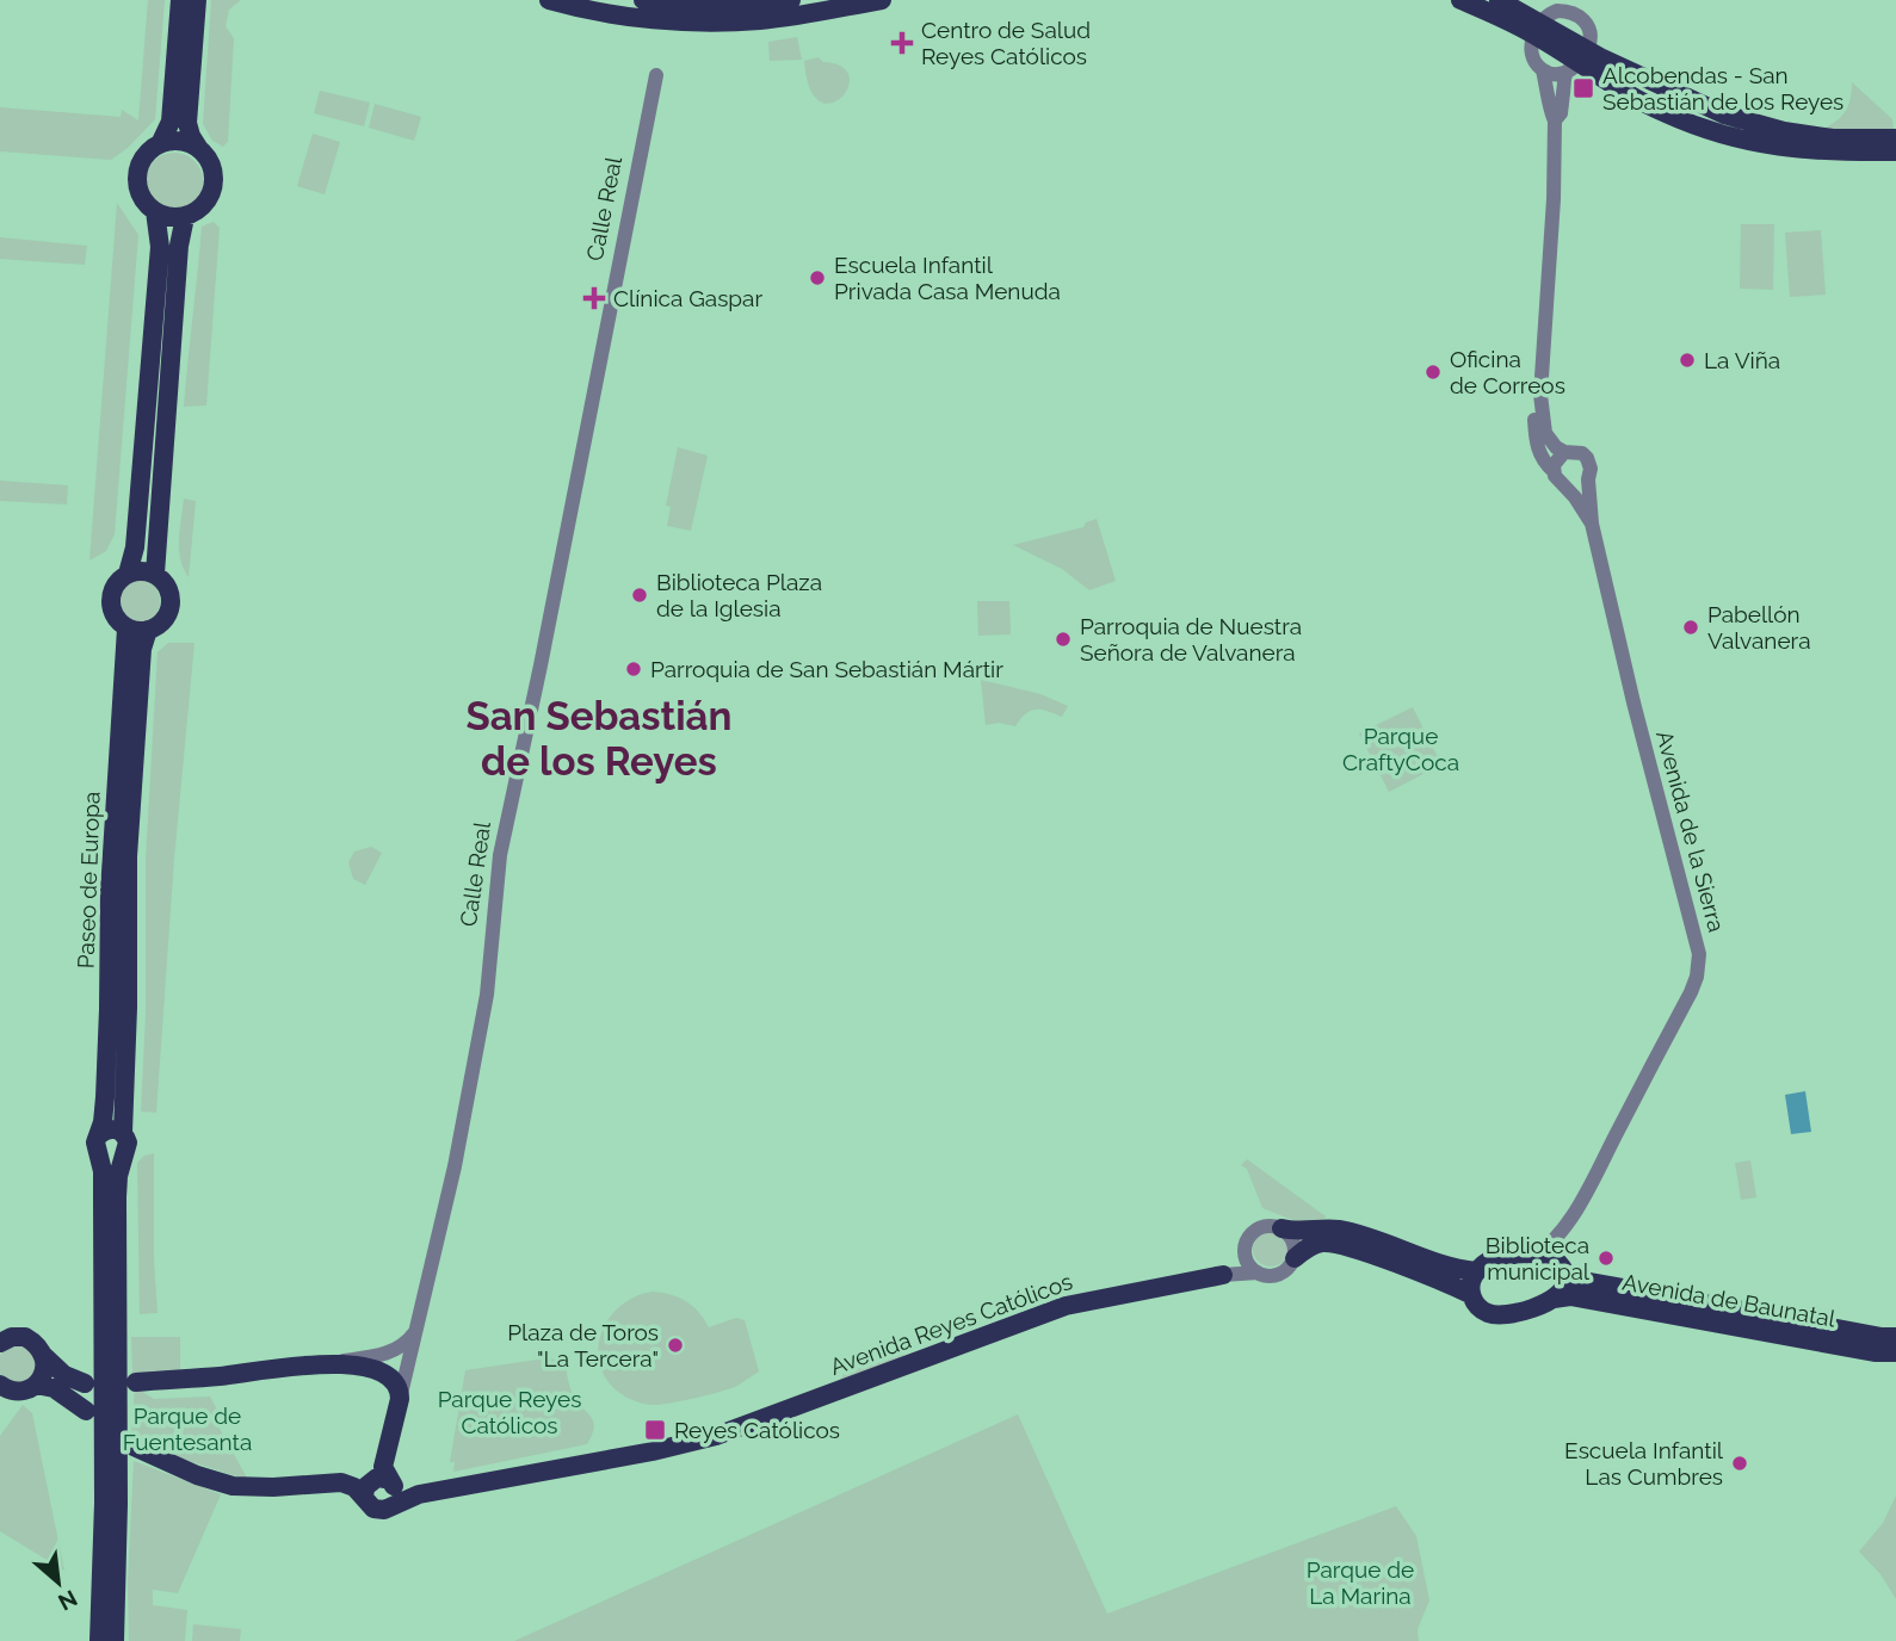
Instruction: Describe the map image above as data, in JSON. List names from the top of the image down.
{
  "streets": {
    "main road": [
      "Calle Real",
      "Paseo de Europa",
      "Avenida de Baunatal",
      "Avenida Reyes Católicos"
    ],
    "street": ["Avenida de la Sierra"]
  },
  "crossings": [
    ["Calle Real", "Avenida Reyes Católicos"],
    ["Avenida de la Sierra", "Avenida de Baunatal"]
  ],
  "districts": ["San Sebastián de los Reyes"],
  "parks": [
    "Parque CraftyCoca",
    "Parque Reyes Católicos",
    "Parque de Fuentesanta",
    "Parque de La Marina"
  ],
  "places": {
    "health": ["Centro de Salud Reyes Católicos", "Clínica Gaspar"],
    "transit": ["Alcobendas - San Sebastián de los Reyes", "Reyes Católicos"],
    "other": [
      "Escuela Infantil Privada Casa Menuda",
      "La Viña",
      "Oficina de Correos",
      "Biblioteca Plaza de la Iglesia",
      "Pabellón Valvanera",
      "Parroquia de Nuestra Señora de Valvanera",
      "Parroquia de San Sebastián Mártir",
      "Biblioteca municipal",
      "Plaza de Toros \"La Tercera\"",
      "Escuela Infantil Las Cumbres"
    ]
  },
  "north": "bottom right"
}
